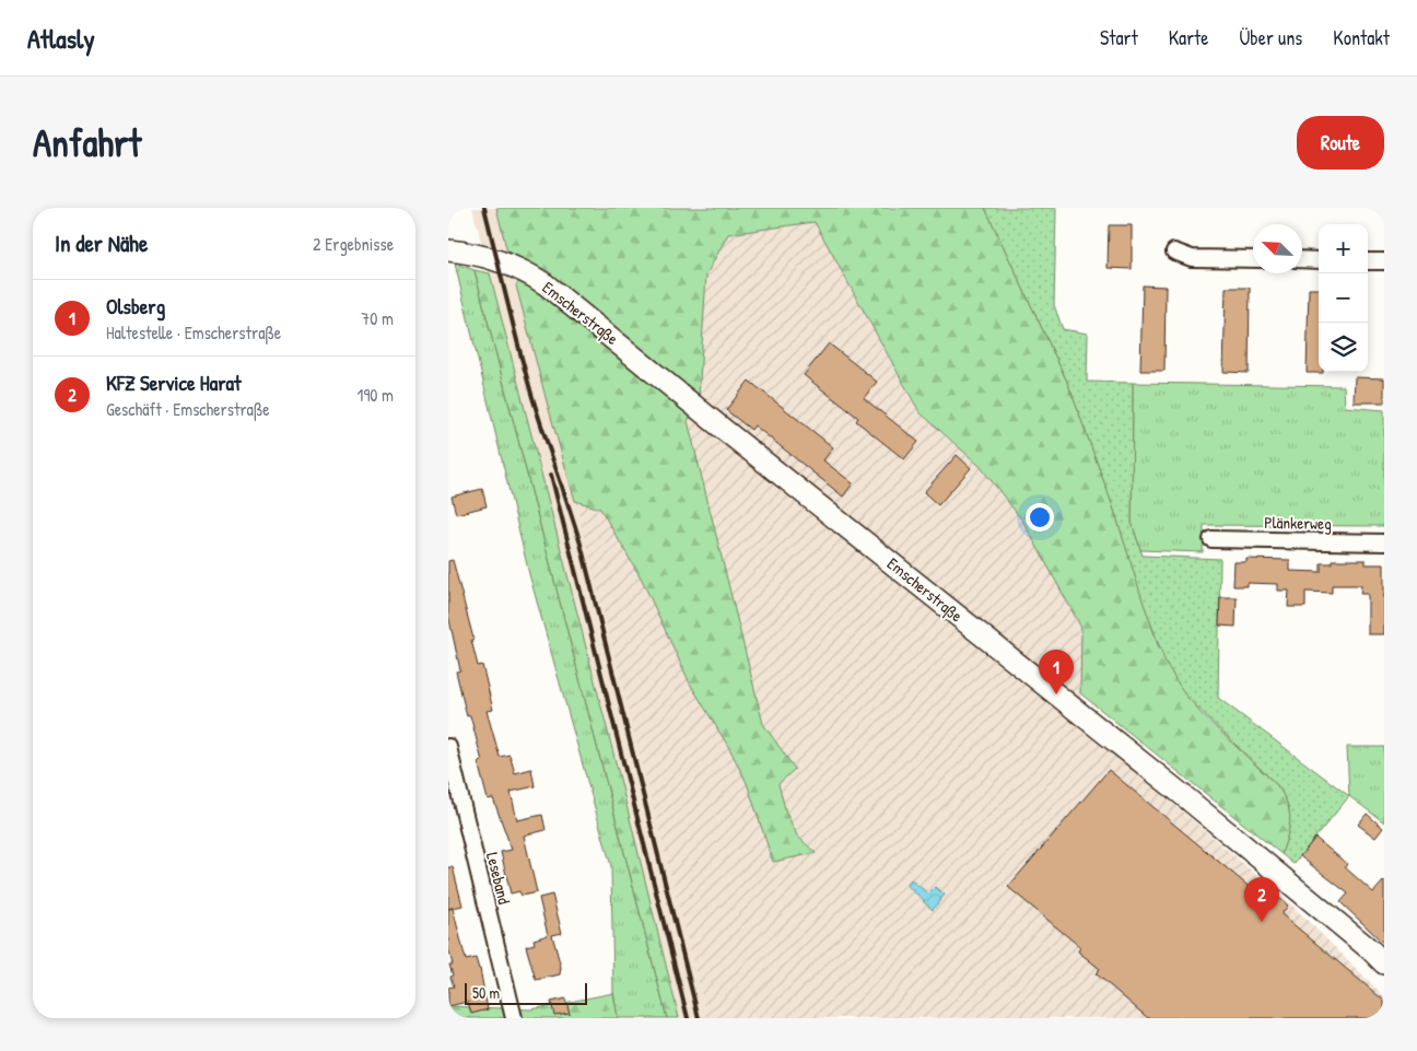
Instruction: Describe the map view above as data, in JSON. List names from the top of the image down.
{
  "streets": {
    "street": ["Emscherstraße", "Plänkerweg", "Leseband"]
  },
  "scale_bar": "50 m",
  "north": "top left",
  "page": {
    "header": "Atlasly",
    "nav": [
      "Start",
      "Karte",
      "Über uns",
      "Kontakt"
    ],
    "buttons": "Route",
    "title": "Anfahrt",
    "heading": ["In der Nähe", "2 Ergebnisse"],
    "map_buttons": ["+", "−"],
    "list": [
      {
        "mark": "1",
        "name": "Olsberg",
        "note": "Haltestelle · Emscherstraße",
        "value": "70 m"
      },
      {
        "mark": "2",
        "name": "KFZ Service Harat",
        "note": "Geschäft · Emscherstraße",
        "value": "190 m"
      }
    ],
    "pins": ["1", "2"],
    "scale": "50 m"
  }
}
